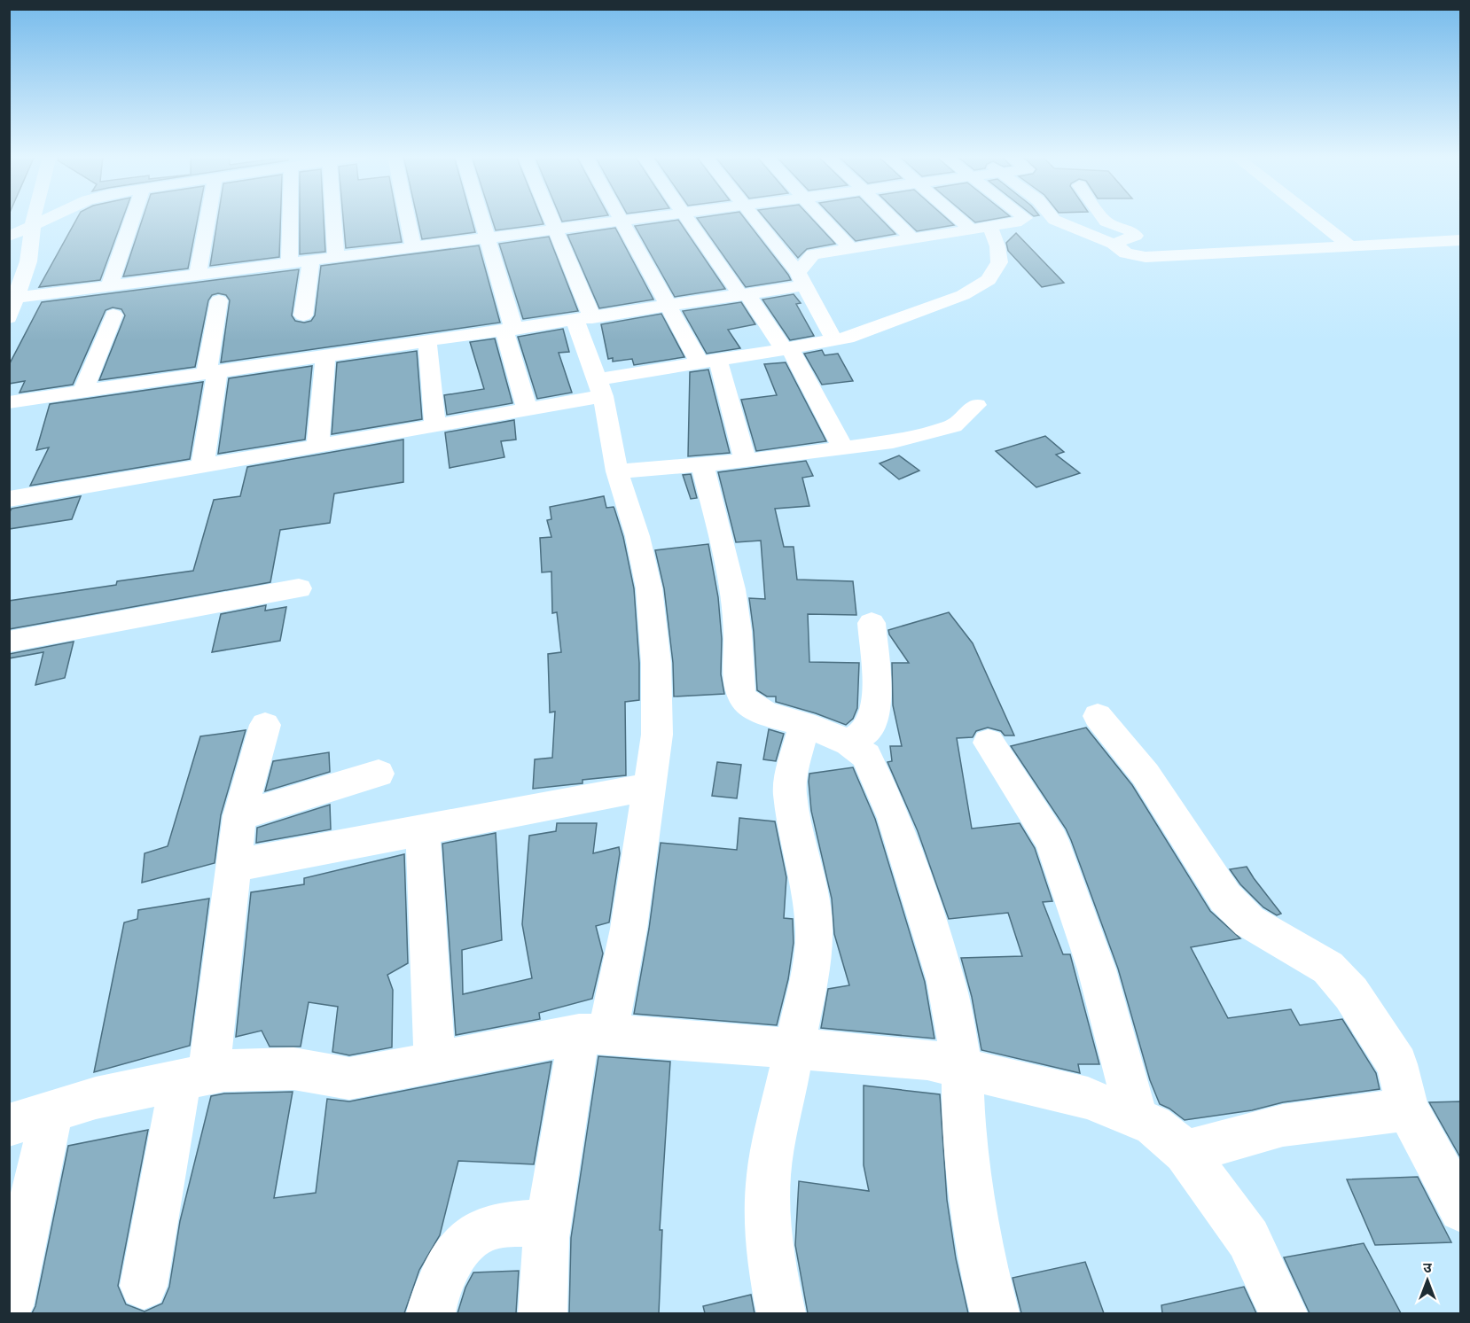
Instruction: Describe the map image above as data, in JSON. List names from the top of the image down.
{
  "north": "top"
}
